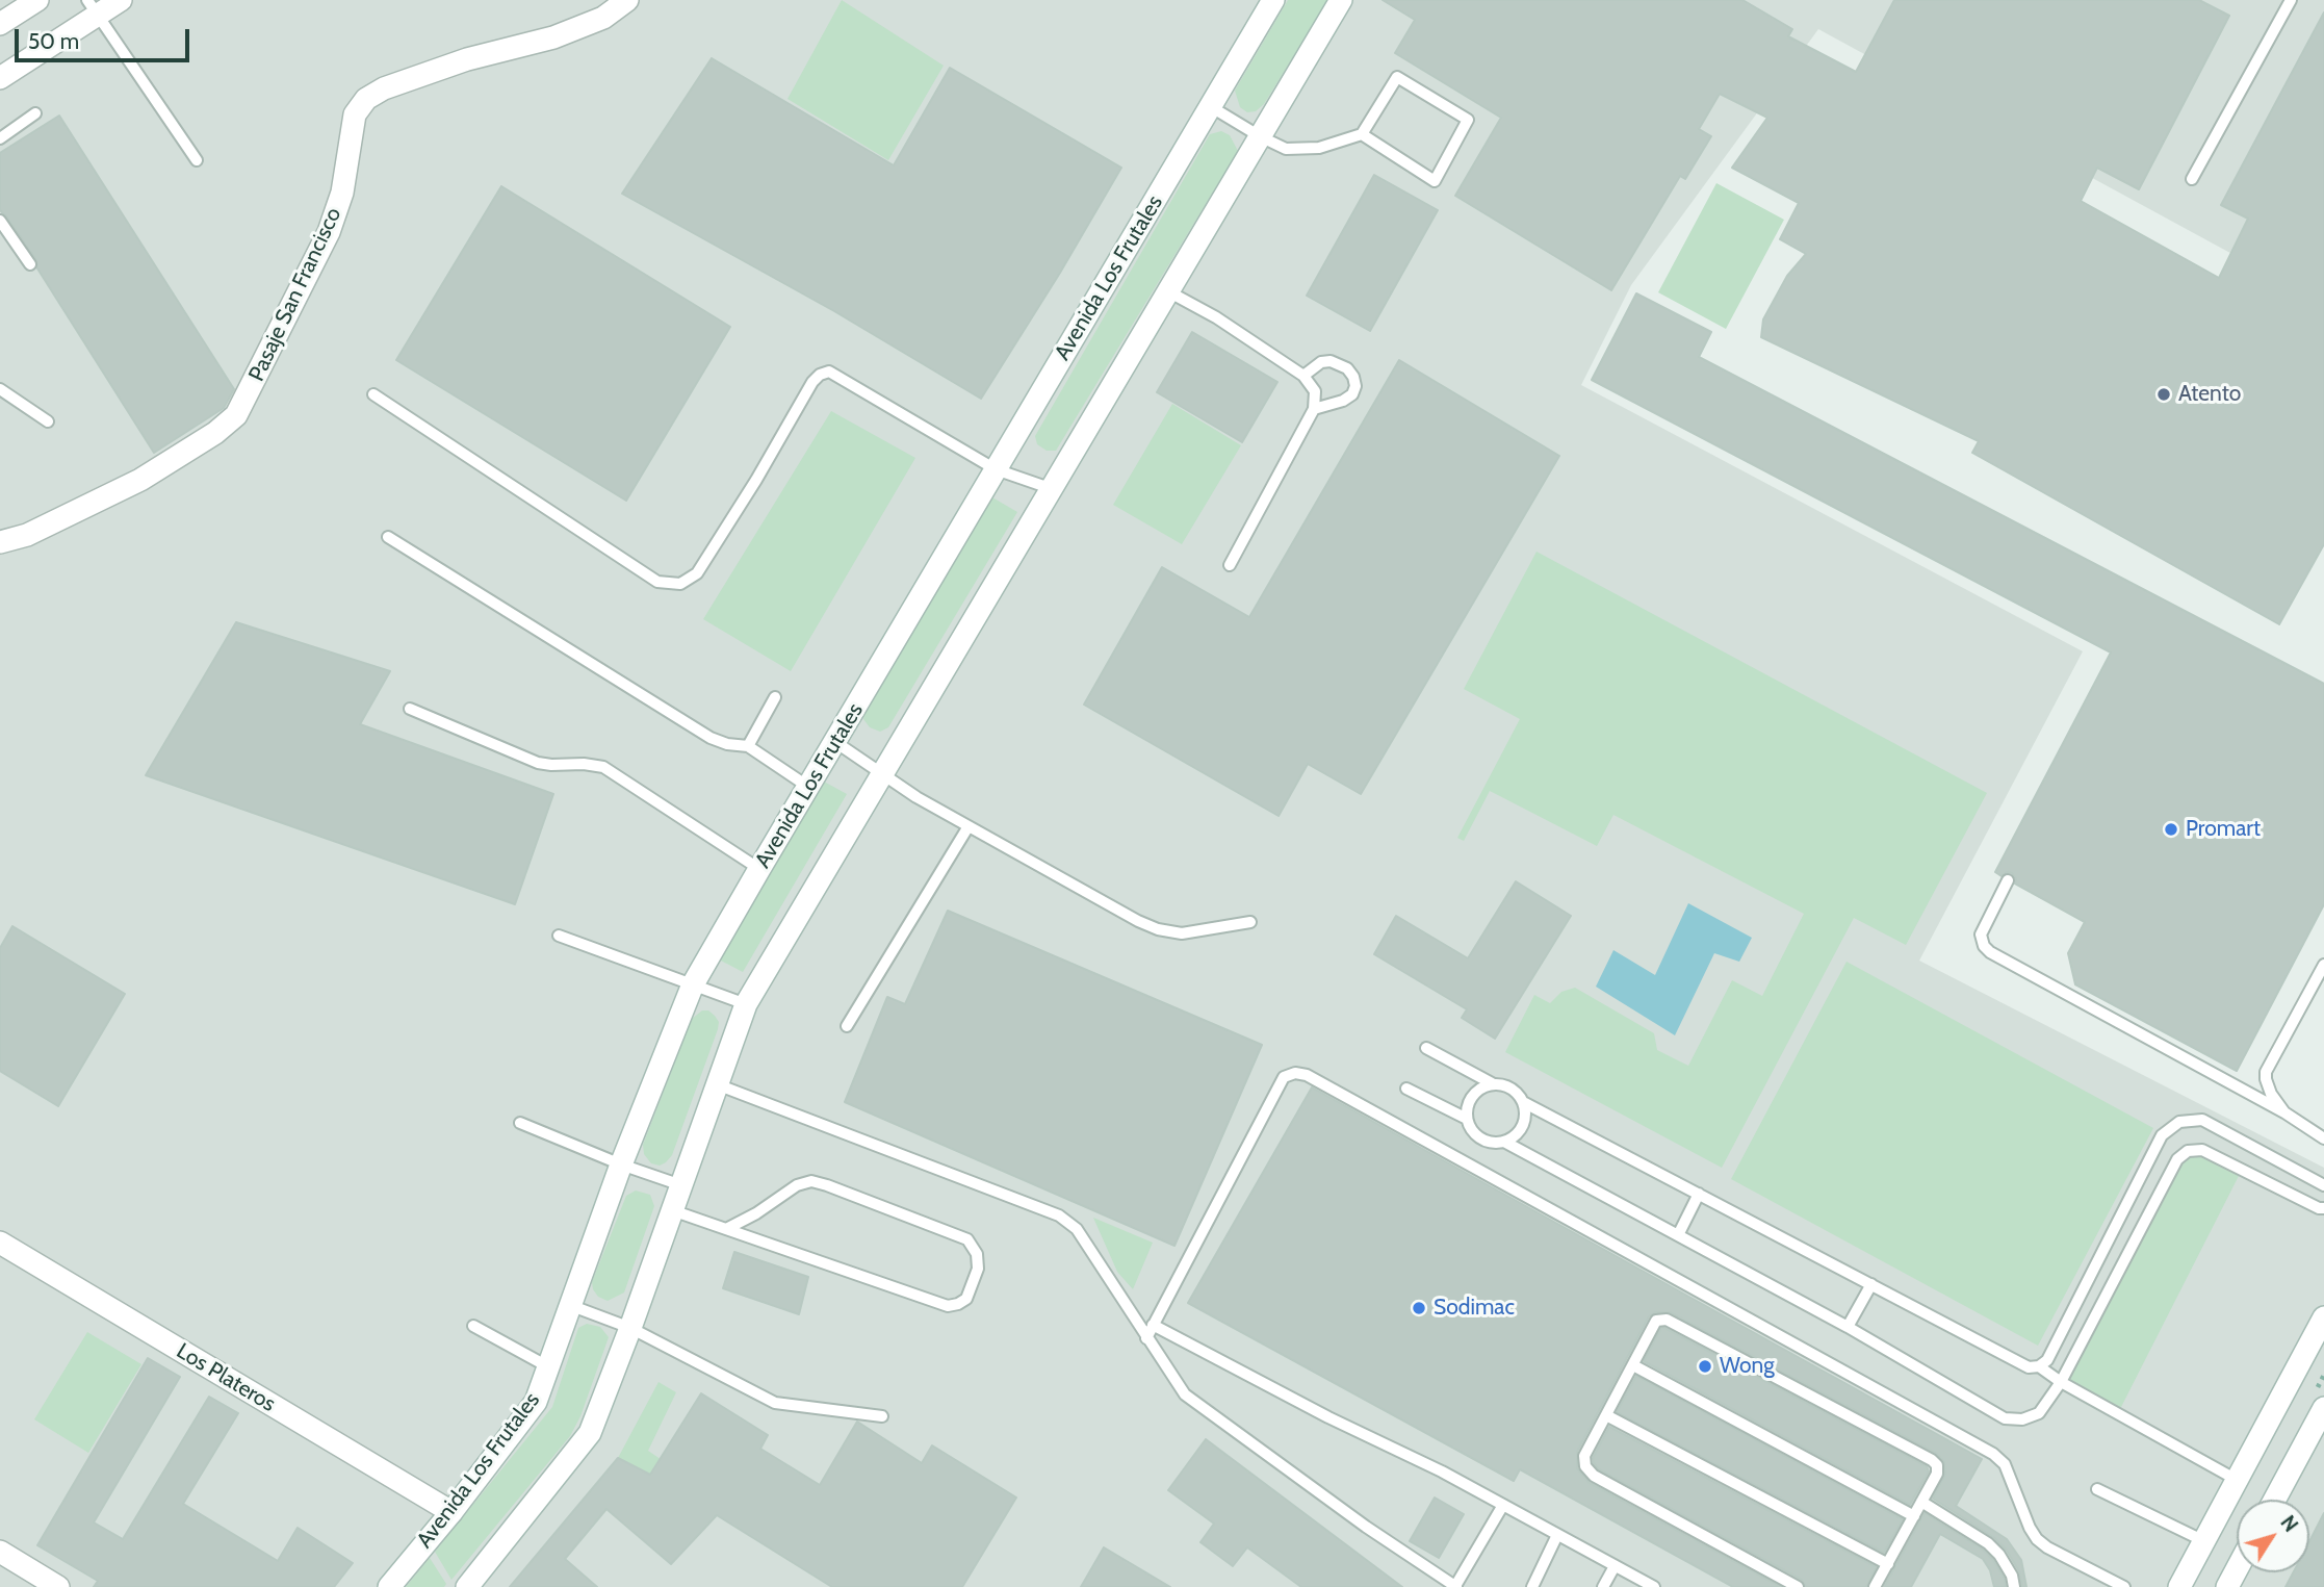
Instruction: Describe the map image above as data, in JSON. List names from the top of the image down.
{
  "streets": {
    "main road": ["Avenida Los Frutales", "Pasaje San Francisco", "Los Plateros"]
  },
  "crossings": [
    ["Avenida Los Frutales", "Los Plateros"]
  ],
  "places": [
    "Atento",
    "Promart",
    "Sodimac",
    "Wong"
  ],
  "scale_bar": "50 m",
  "north": "top right"
}
